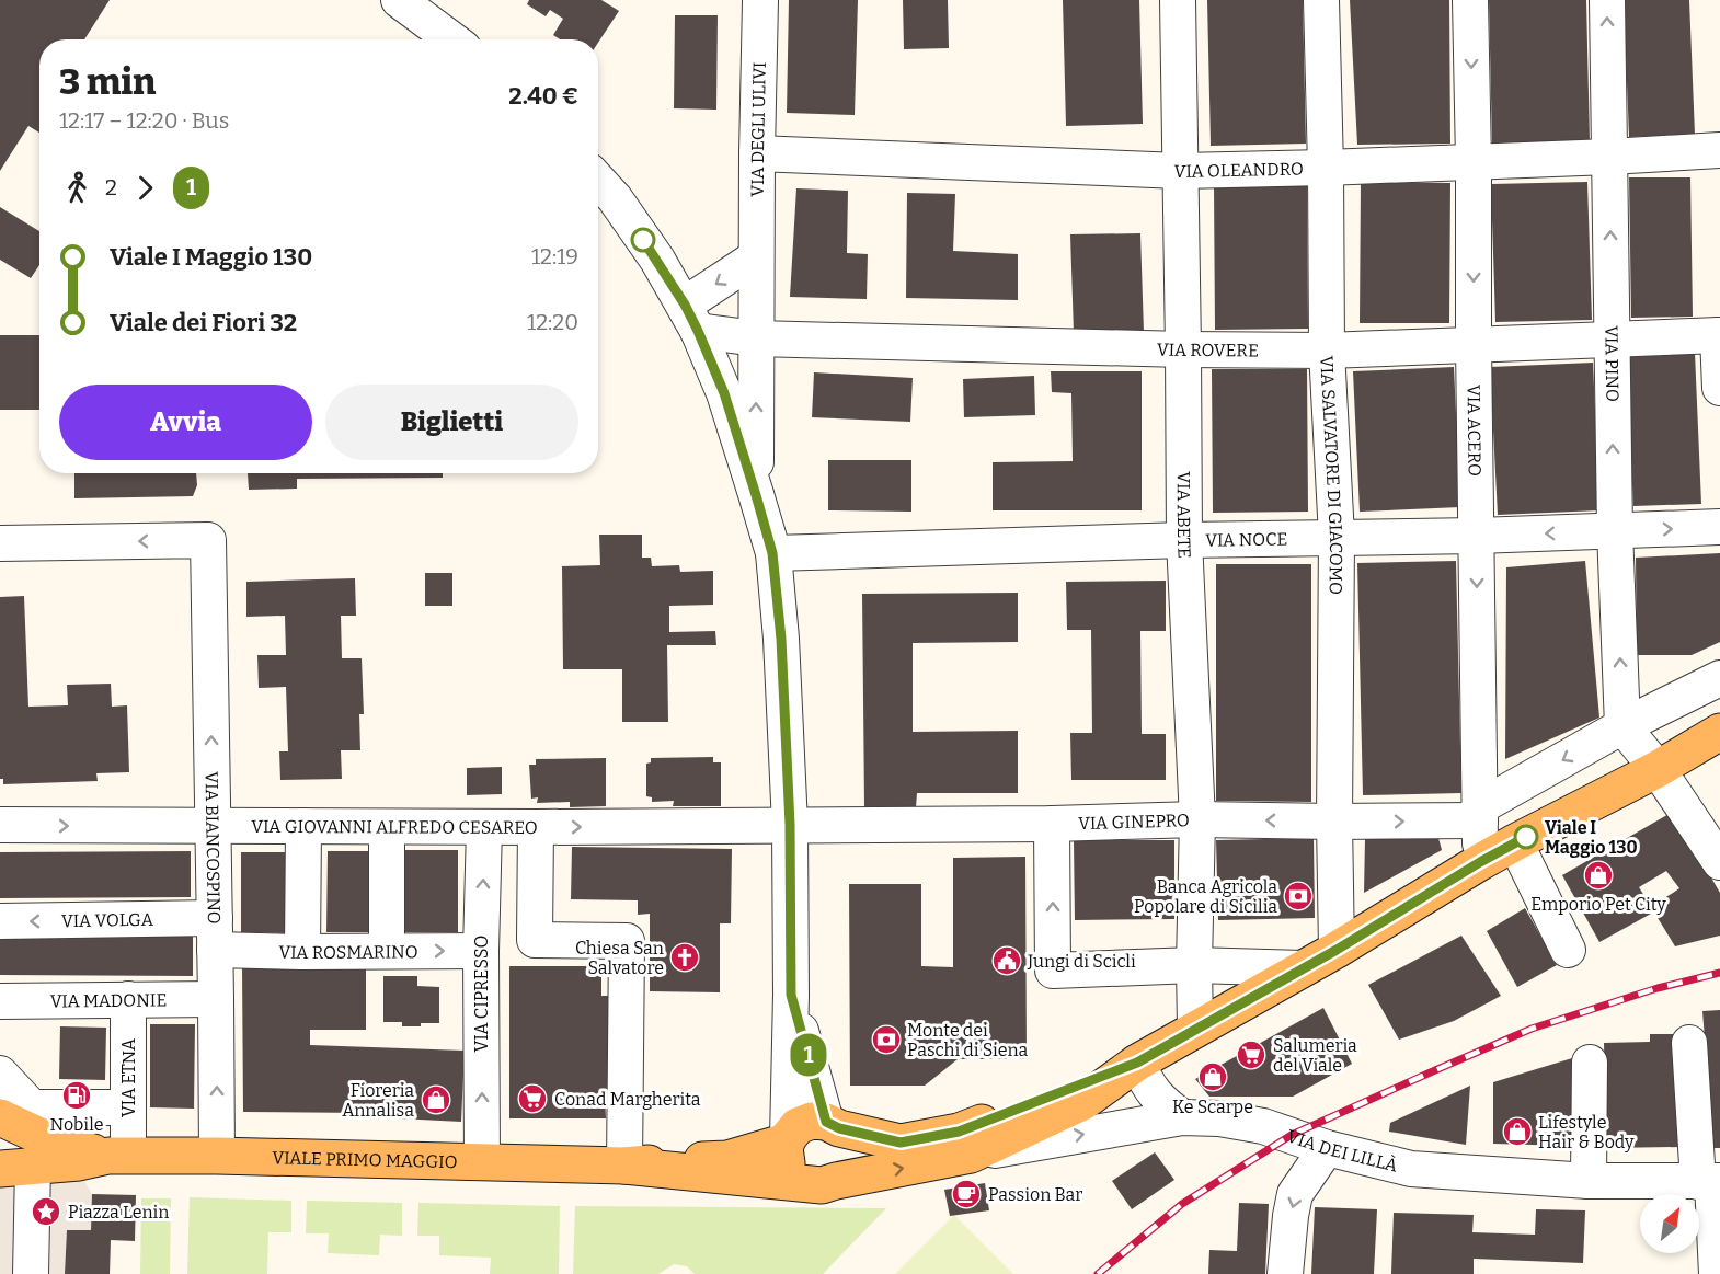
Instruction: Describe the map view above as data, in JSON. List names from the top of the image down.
{
  "streets": {
    "main road": ["VIALE PRIMO MAGGIO"],
    "street": [
      "VIA DEGLI ULIVI",
      "VIA OLEANDRO",
      "VIA ROVERE",
      "VIA PINO",
      "VIA ACERO",
      "VIA SALVATORE DI GIACOMO",
      "VIA ABETE",
      "VIA NOCE",
      "VIA GINEPRO",
      "VIA GIOVANNI ALFREDO CESAREO",
      "VIA BIANCOSPINO",
      "VIA VOLGA",
      "VIA ROSMARINO",
      "VIA CIPRESSO",
      "VIA MADONIE",
      "VIA ETNA",
      "VIA DEI LILLÀ"
    ]
  },
  "crossings": [
    ["VIA DEGLI ULIVI", "VIA OLEANDRO"],
    ["VIA DEGLI ULIVI", "VIA ROVERE"],
    ["VIA OLEANDRO", "VIA PINO"],
    ["VIA OLEANDRO", "VIA ACERO"],
    ["VIA OLEANDRO", "VIA SALVATORE DI GIACOMO"],
    ["VIA OLEANDRO", "VIA ABETE"],
    ["VIA ROVERE", "VIA PINO"],
    ["VIA ROVERE", "VIA ACERO"],
    ["VIA ROVERE", "VIA SALVATORE DI GIACOMO"],
    ["VIA ROVERE", "VIA ABETE"],
    ["VIA PINO", "VIA NOCE"],
    ["VIA ACERO", "VIA NOCE"],
    ["VIA ACERO", "VIA GINEPRO"],
    ["VIA SALVATORE DI GIACOMO", "VIA NOCE"],
    ["VIA SALVATORE DI GIACOMO", "VIA GINEPRO"],
    ["VIA ABETE", "VIA NOCE"],
    ["VIA ABETE", "VIA GINEPRO"],
    ["VIA GINEPRO", "VIA GIOVANNI ALFREDO CESAREO"],
    ["VIA GIOVANNI ALFREDO CESAREO", "VIA BIANCOSPINO"],
    ["VIA GIOVANNI ALFREDO CESAREO", "VIA CIPRESSO"],
    ["VIA BIANCOSPINO", "VIA VOLGA"],
    ["VIA BIANCOSPINO", "VIA ROSMARINO"],
    ["VIA BIANCOSPINO", "VIA MADONIE"],
    ["VIA BIANCOSPINO", "VIALE PRIMO MAGGIO"],
    ["VIA VOLGA", "VIA ROSMARINO"],
    ["VIA ROSMARINO", "VIA CIPRESSO"],
    ["VIA CIPRESSO", "VIALE PRIMO MAGGIO"],
    ["VIA MADONIE", "VIA ETNA"],
    ["VIA ETNA", "VIALE PRIMO MAGGIO"]
  ],
  "one_way": [
    "VIA PINO",
    "VIA ACERO",
    "VIA GIOVANNI ALFREDO CESAREO",
    "VIA ROSMARINO"
  ],
  "places": {
    "other": ["Viale I Maggio 130"],
    "shop": [
      "Emporio Pet City",
      "Ke Scarpe",
      "Fioreria Annalisa",
      "Lifestyle Hair & Body"
    ],
    "bank": ["Banca Agricola Popolare di Sicilia", "Monte dei Paschi di Siena"],
    "church": ["Chiesa San Salvatore"],
    "public building": ["Jungi di Scicli"],
    "supermarket": ["Salumeria del Viale", "Conad Margherita"],
    "fuel station": ["Nobile"],
    "cafe": ["Passion Bar"],
    "place": ["Piazza Lenin"]
  },
  "lines": ["bus line 1"],
  "north": "top right",
  "page": {
    "on_map": "1",
    "heading": ["3 min", "12:17 – 12:20 · Bus", "2.40 €"],
    "legs": ["2", "1"],
    "list": [
      {
        "name": "Viale I Maggio 130",
        "value": "12:19"
      },
      {
        "name": "Viale dei Fiori 32",
        "value": "12:20"
      }
    ],
    "buttons": ["Avvia", "Biglietti"]
  }
}
